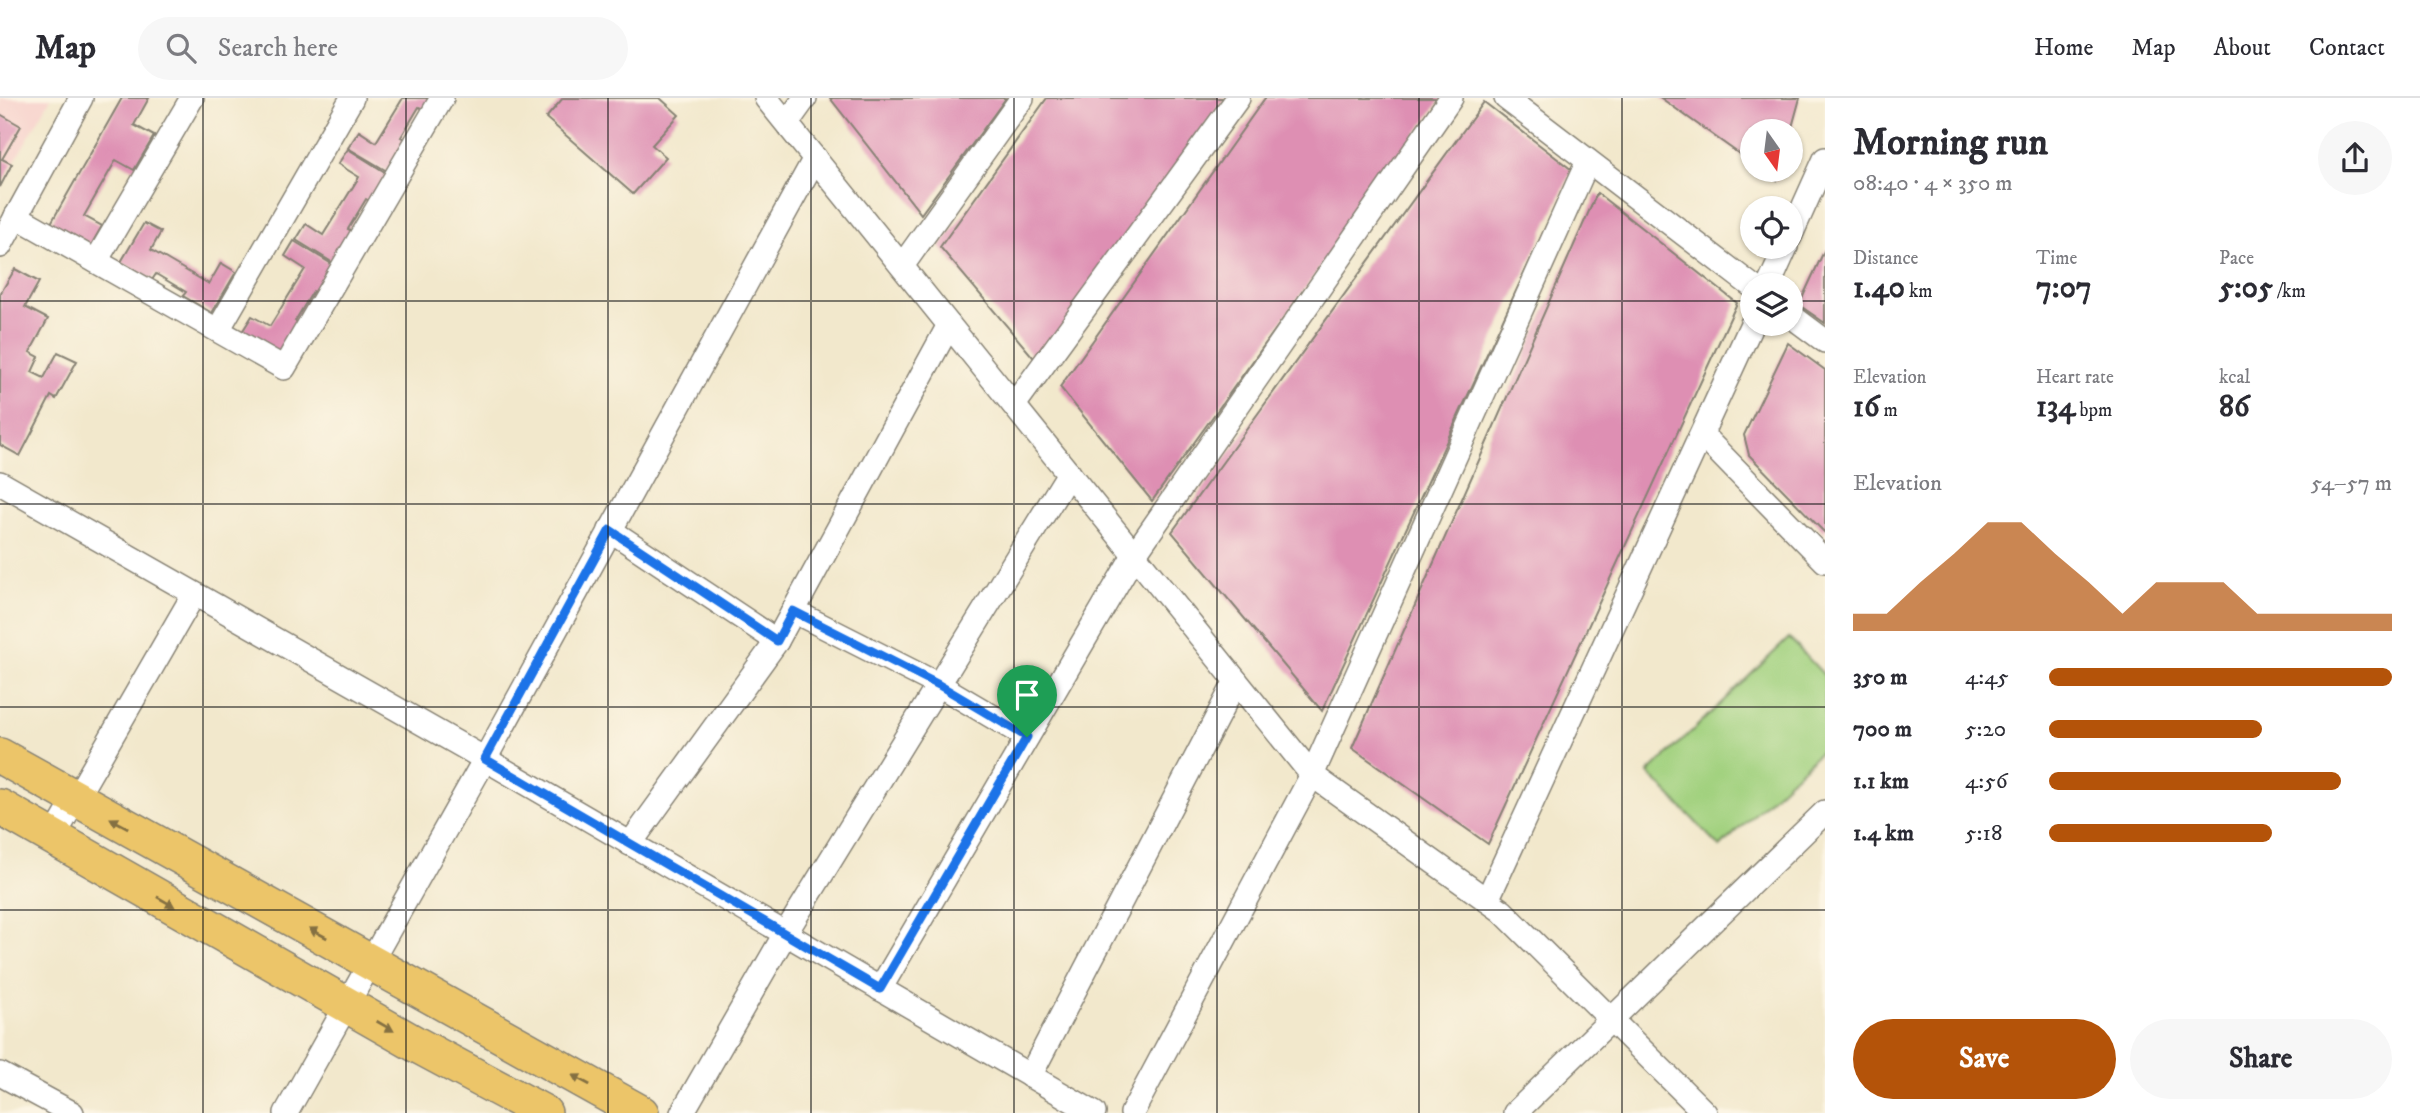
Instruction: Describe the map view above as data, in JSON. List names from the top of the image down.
{
  "north": "bottom",
  "page": {
    "header": "Map",
    "search": "Search here",
    "nav": [
      "Home",
      "Map",
      "About",
      "Contact"
    ],
    "heading": ["Morning run", "08:40 · 4 × 350 m"],
    "stats": [
      ["Distance", "1.40 km"],
      ["Time", "7:07"],
      ["Pace", "5:05 /km"],
      ["Elevation", "16 m"],
      ["Heart rate", "134 bpm"],
      ["kcal", "86"]
    ],
    "chart": ["Elevation", "54–57 m"],
    "list": [
      {
        "name": "350 m",
        "note": "4:45"
      },
      {
        "name": "700 m",
        "note": "5:20"
      },
      {
        "name": "1.1 km",
        "note": "4:56"
      },
      {
        "name": "1.4 km",
        "note": "5:18"
      }
    ],
    "buttons": ["Save", "Share"]
  }
}
